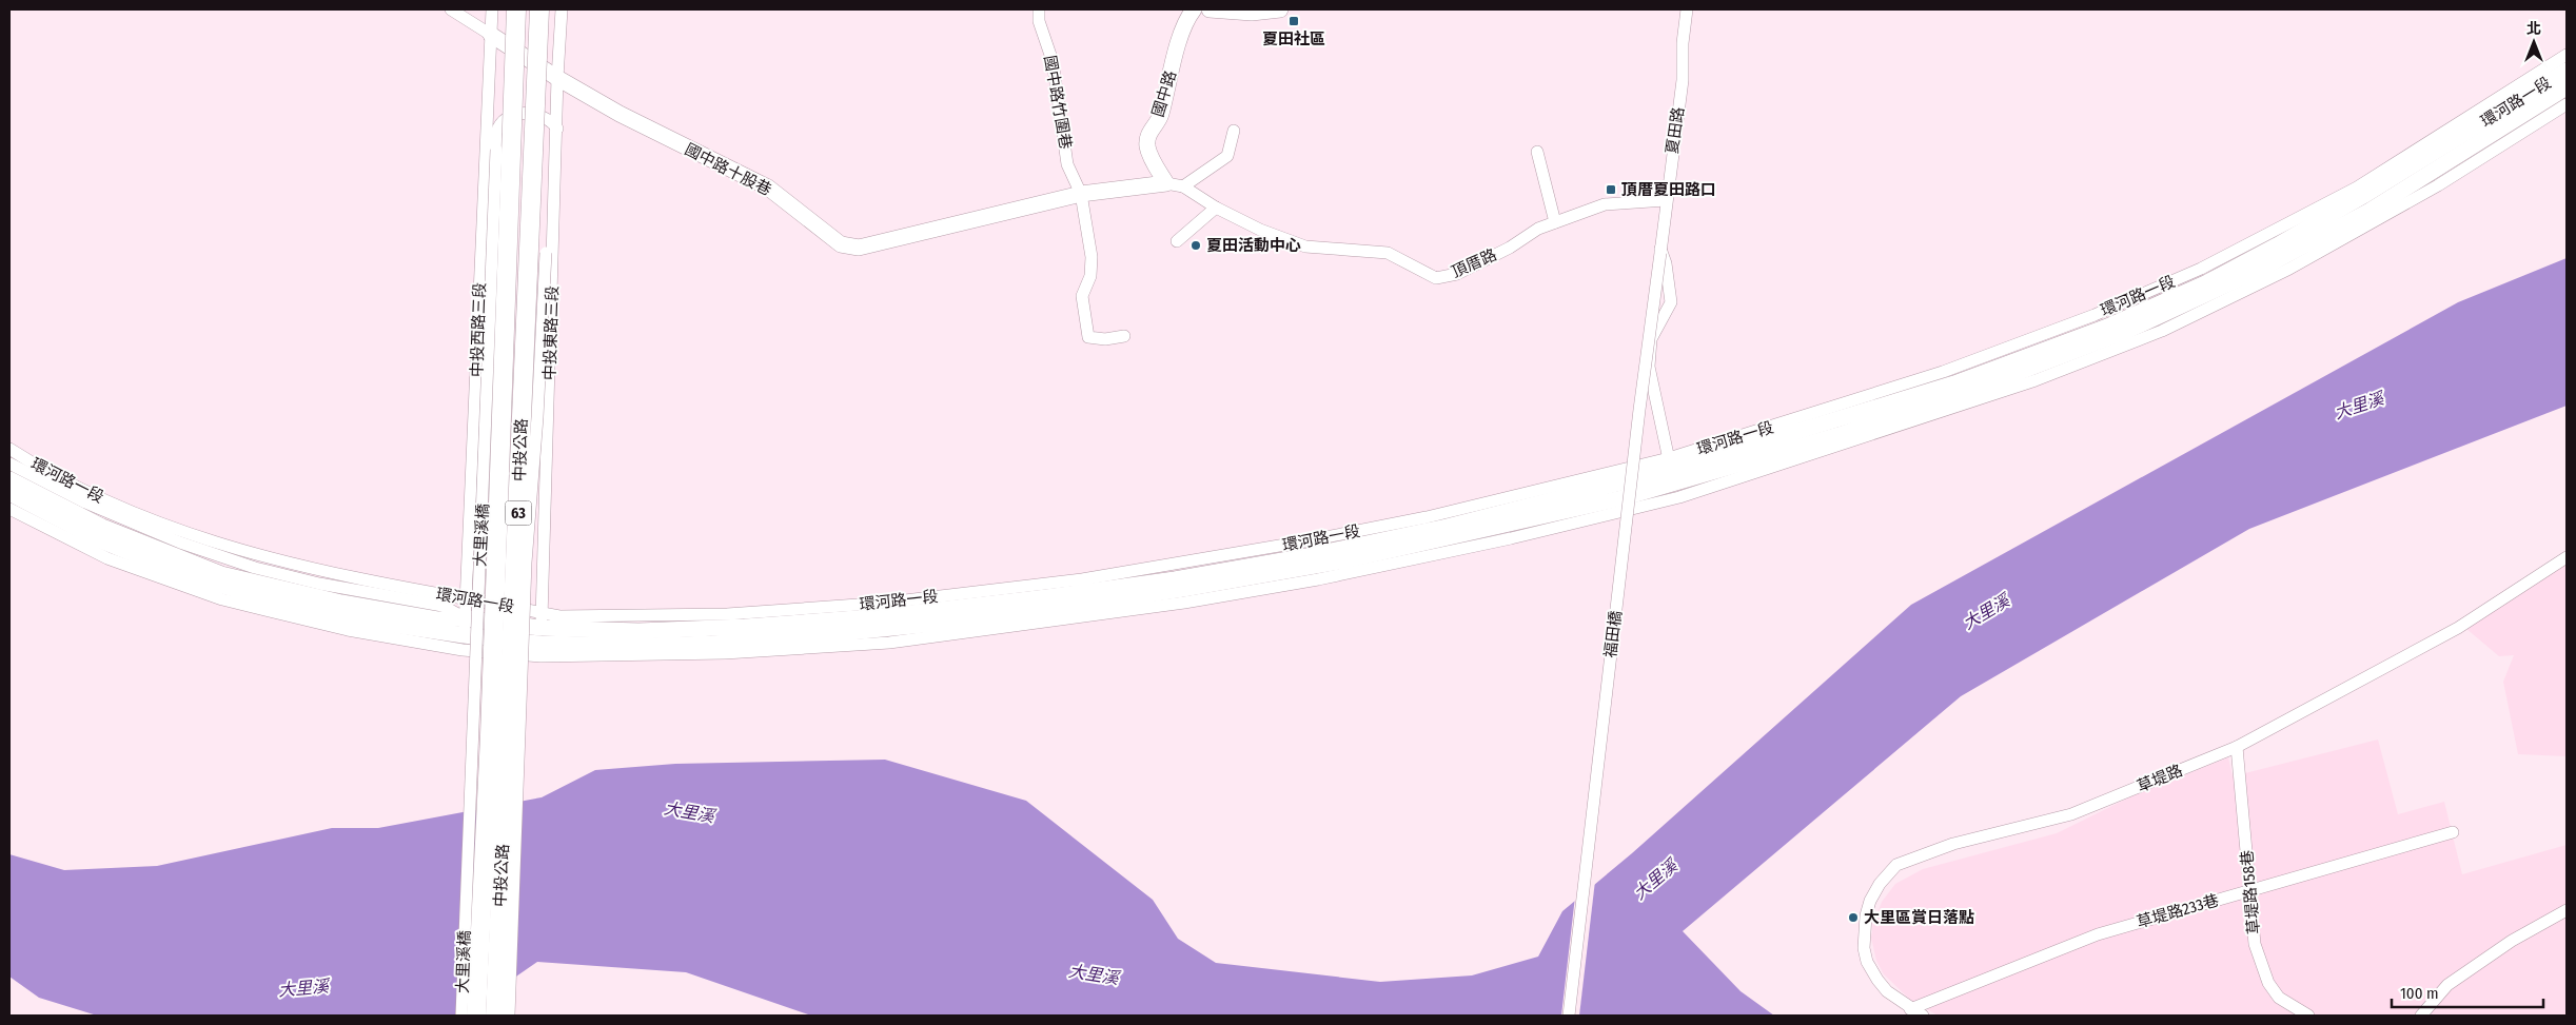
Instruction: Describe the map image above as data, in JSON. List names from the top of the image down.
{
  "streets": {
    "main road": ["中投公路", "63"],
    "street": [
      "國中路",
      "國中路竹圍巷",
      "環河路一段",
      "夏田路",
      "國中路十股巷",
      "頂厝路",
      "中投西路三段",
      "中投東路三段",
      "大里溪橋",
      "福田橋",
      "草堤路",
      "草堤路158巷",
      "草堤路233巷"
    ]
  },
  "crossings": [
    ["國中路", "頂厝路"],
    ["國中路竹圍巷", "國中路十股巷"],
    ["環河路一段", "中投西路三段"],
    ["環河路一段", "中投東路三段"],
    ["夏田路", "頂厝路"],
    ["夏田路", "福田橋"],
    ["國中路十股巷", "中投西路三段"],
    ["國中路十股巷", "中投東路三段"],
    ["草堤路", "草堤路158巷"],
    ["草堤路", "草堤路233巷"],
    ["草堤路158巷", "草堤路233巷"]
  ],
  "water": ["大里溪"],
  "places": {
    "transit": ["夏田社區", "頂厝夏田路口"],
    "other": ["夏田活動中心", "大里區賞日落點"]
  },
  "scale_bar": "100 m",
  "north": "top"
}
